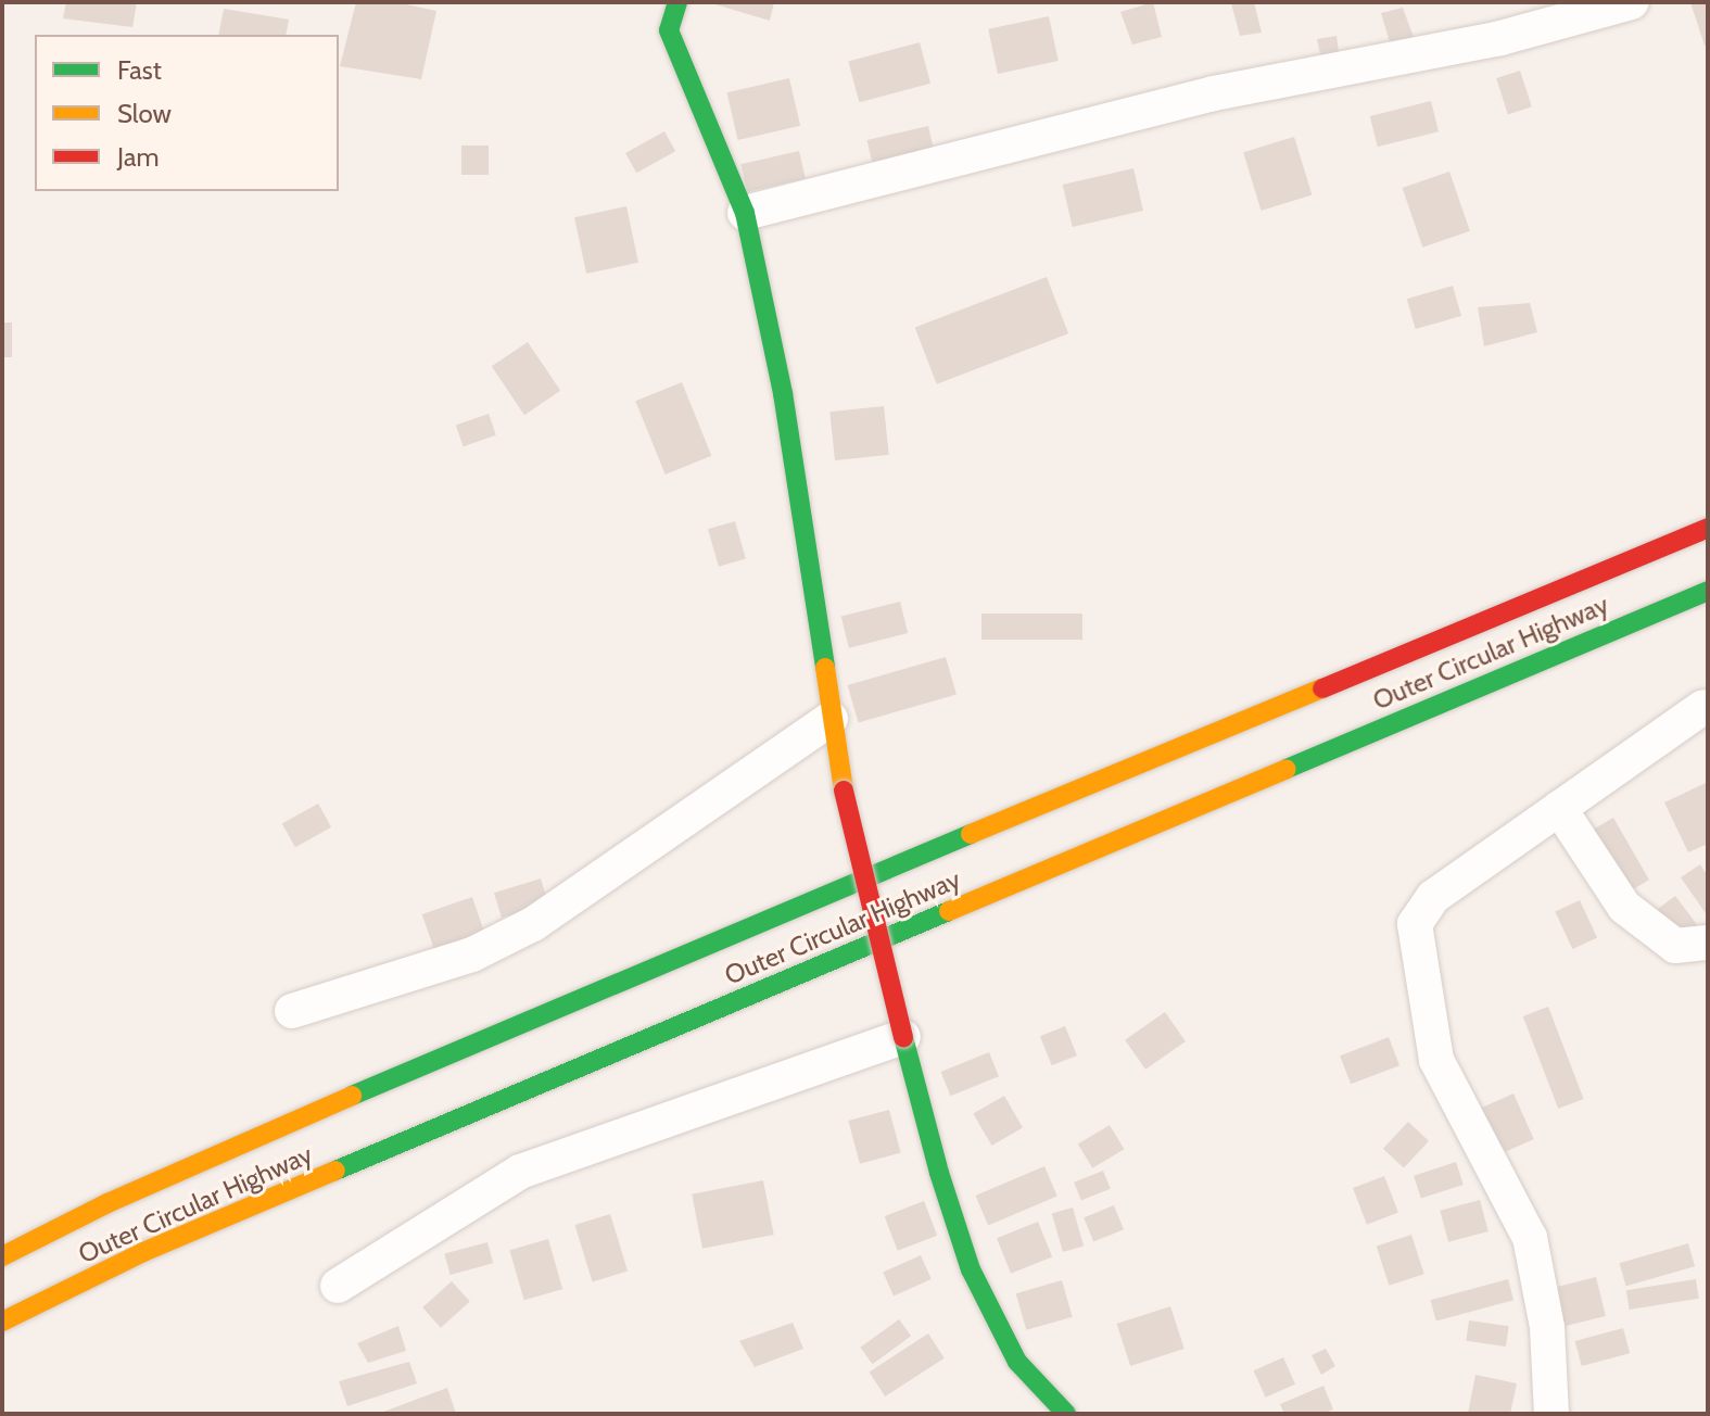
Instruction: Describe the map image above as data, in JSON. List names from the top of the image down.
{
  "streets": {
    "main road": ["Outer Circular Highway"]
  },
  "legend": ["Fast", "Slow", "Jam"]
}
